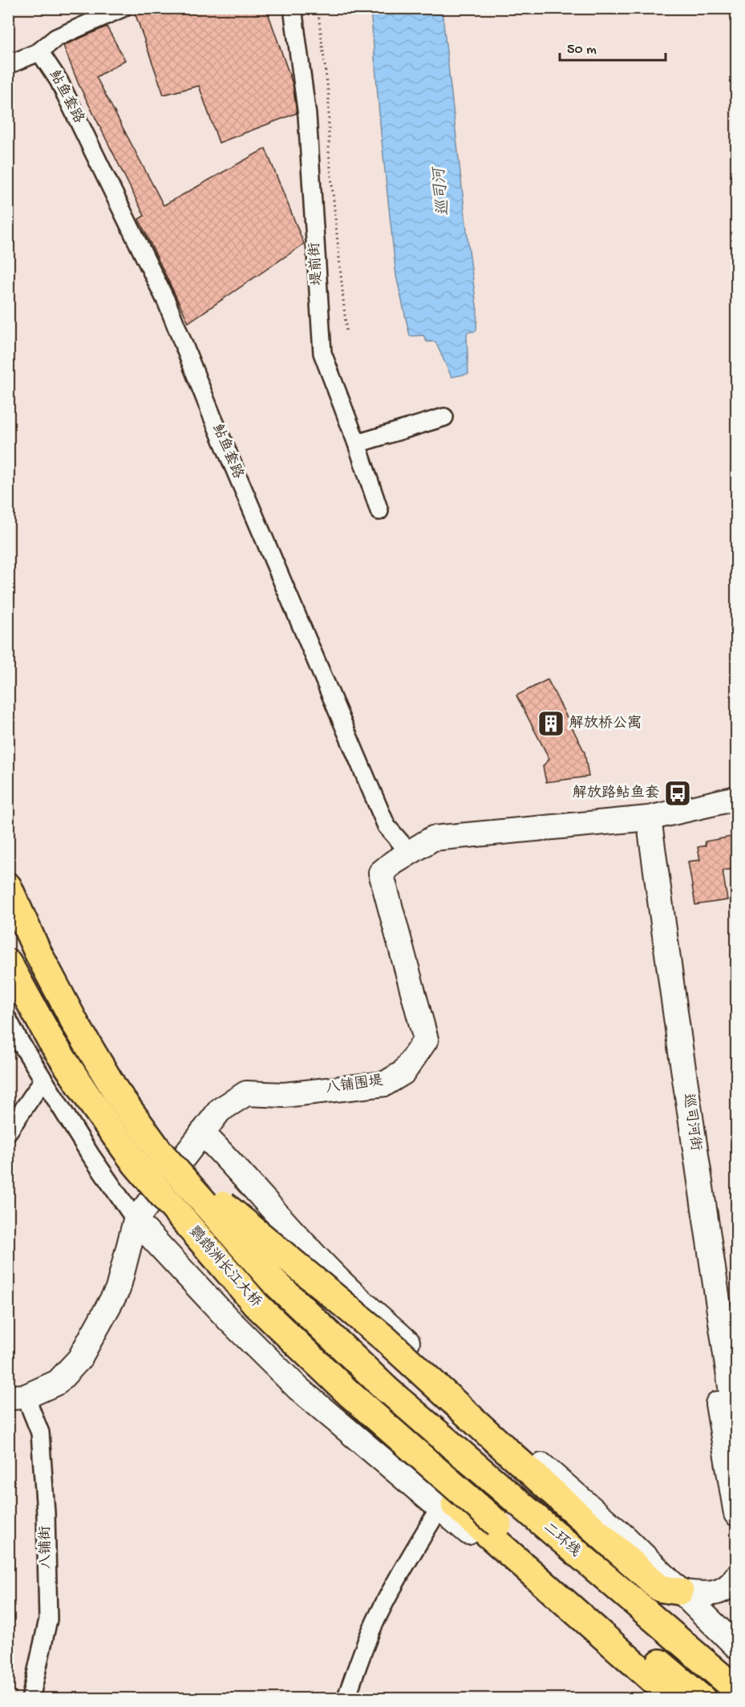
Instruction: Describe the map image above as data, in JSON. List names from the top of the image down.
{
  "streets": {
    "highway": ["鹦鹉洲长江大桥", "二环线"],
    "street": [
      "鲇鱼套路",
      "堤前街",
      "八铺围堤",
      "巡司河街",
      "八铺街"
    ]
  },
  "crossings": [
    ["鲇鱼套路", "八铺围堤"],
    ["八铺围堤", "巡司河街"],
    ["八铺围堤", "八铺街"],
    ["鹦鹉洲长江大桥", "二环线"]
  ],
  "water": ["巡司河"],
  "places": {
    "building": ["解放桥公寓"],
    "bus stop": ["解放路鲇鱼套"]
  },
  "scale_bar": "50 m"
}
